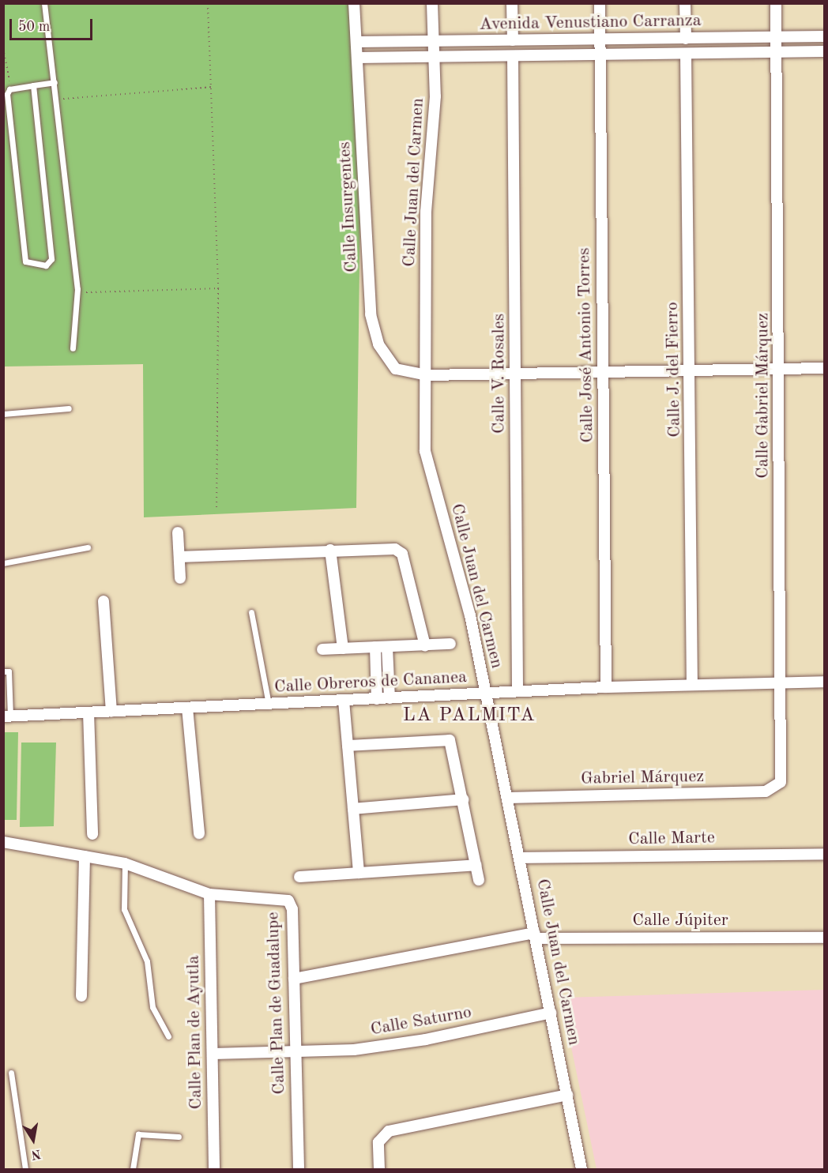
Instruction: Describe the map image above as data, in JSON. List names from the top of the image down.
{
  "streets": {
    "street": [
      "Avenida Venustiano Carranza",
      "Calle Juan del Carmen",
      "Calle Insurgentes",
      "Calle José Antonio Torres",
      "Calle J. del Fierro",
      "Calle V. Rosales",
      "Calle Gabriel Márquez",
      "Calle Obreros de Cananea",
      "Gabriel Márquez",
      "Calle Marte",
      "Calle Júpiter",
      "Calle Plan de Guadalupe",
      "Calle Saturno",
      "Calle Plan de Ayutla"
    ]
  },
  "crossings": [
    ["Avenida Venustiano Carranza", "Calle Juan del Carmen"],
    ["Avenida Venustiano Carranza", "Calle Insurgentes"],
    ["Avenida Venustiano Carranza", "Calle José Antonio Torres"],
    ["Avenida Venustiano Carranza", "Calle J. del Fierro"],
    ["Avenida Venustiano Carranza", "Calle V. Rosales"],
    ["Avenida Venustiano Carranza", "Calle Gabriel Márquez"],
    ["Calle Juan del Carmen", "Calle Insurgentes"],
    ["Calle Juan del Carmen", "Calle Obreros de Cananea"],
    ["Calle Juan del Carmen", "Gabriel Márquez"],
    ["Calle Juan del Carmen", "Calle Marte"],
    ["Calle Juan del Carmen", "Calle Júpiter"],
    ["Calle Juan del Carmen", "Calle Saturno"],
    ["Calle Insurgentes", "Calle José Antonio Torres"],
    ["Calle Insurgentes", "Calle J. del Fierro"],
    ["Calle Insurgentes", "Calle V. Rosales"],
    ["Calle Insurgentes", "Calle Gabriel Márquez"],
    ["Calle José Antonio Torres", "Calle Obreros de Cananea"],
    ["Calle J. del Fierro", "Calle Obreros de Cananea"],
    ["Calle V. Rosales", "Calle Obreros de Cananea"],
    ["Calle Gabriel Márquez", "Calle Obreros de Cananea"],
    ["Calle Gabriel Márquez", "Gabriel Márquez"],
    ["Calle Júpiter", "Calle Plan de Guadalupe"],
    ["Calle Plan de Guadalupe", "Calle Saturno"],
    ["Calle Plan de Guadalupe", "Calle Plan de Ayutla"],
    ["Calle Saturno", "Calle Plan de Ayutla"]
  ],
  "districts": ["LA PALMITA"],
  "scale_bar": "50 m",
  "north": "bottom"
}
